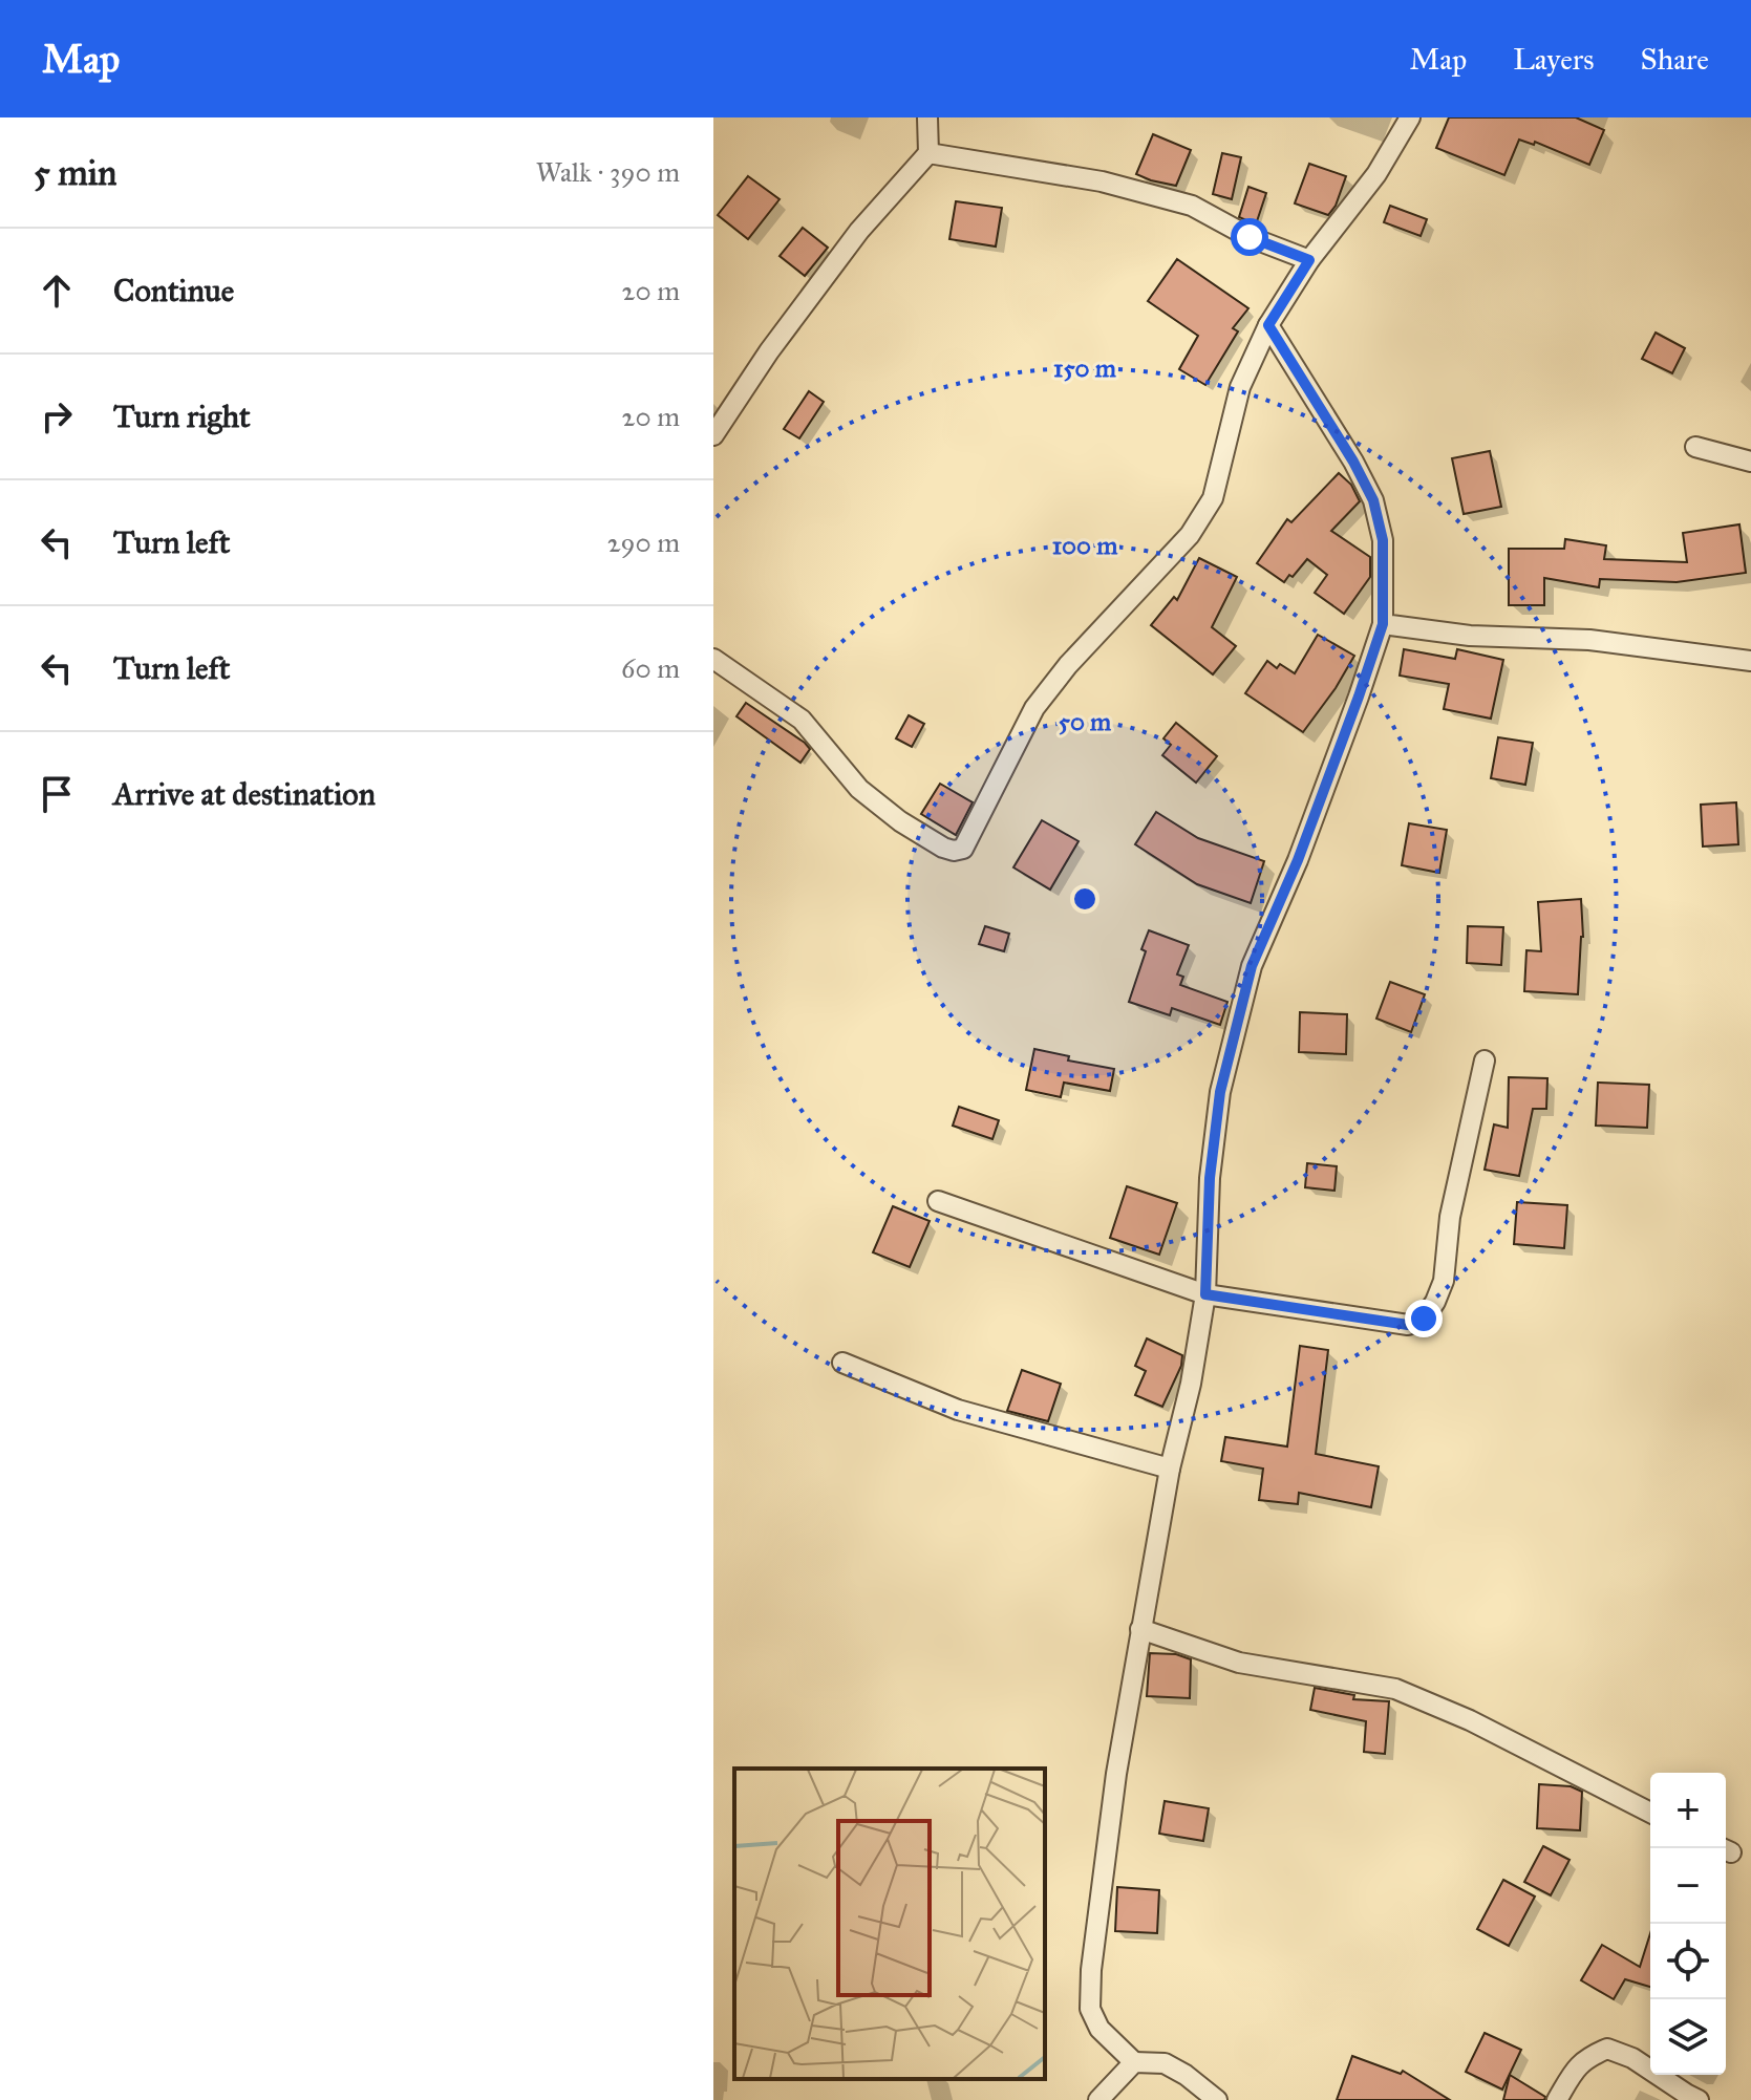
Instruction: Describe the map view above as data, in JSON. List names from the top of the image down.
{
  "page": {
    "header": "Map",
    "nav": ["Map", "Layers", "Share"],
    "heading": ["5 min", "Walk · 390 m"],
    "list": [
      ["Continue", "20 m"],
      ["Turn right", "20 m"],
      ["Turn left", "290 m"],
      ["Turn left", "60 m"],
      "Arrive at destination"
    ],
    "map_buttons": ["+", "−"]
  },
  "rings": ["150 m", "100 m", "50 m"]
}
